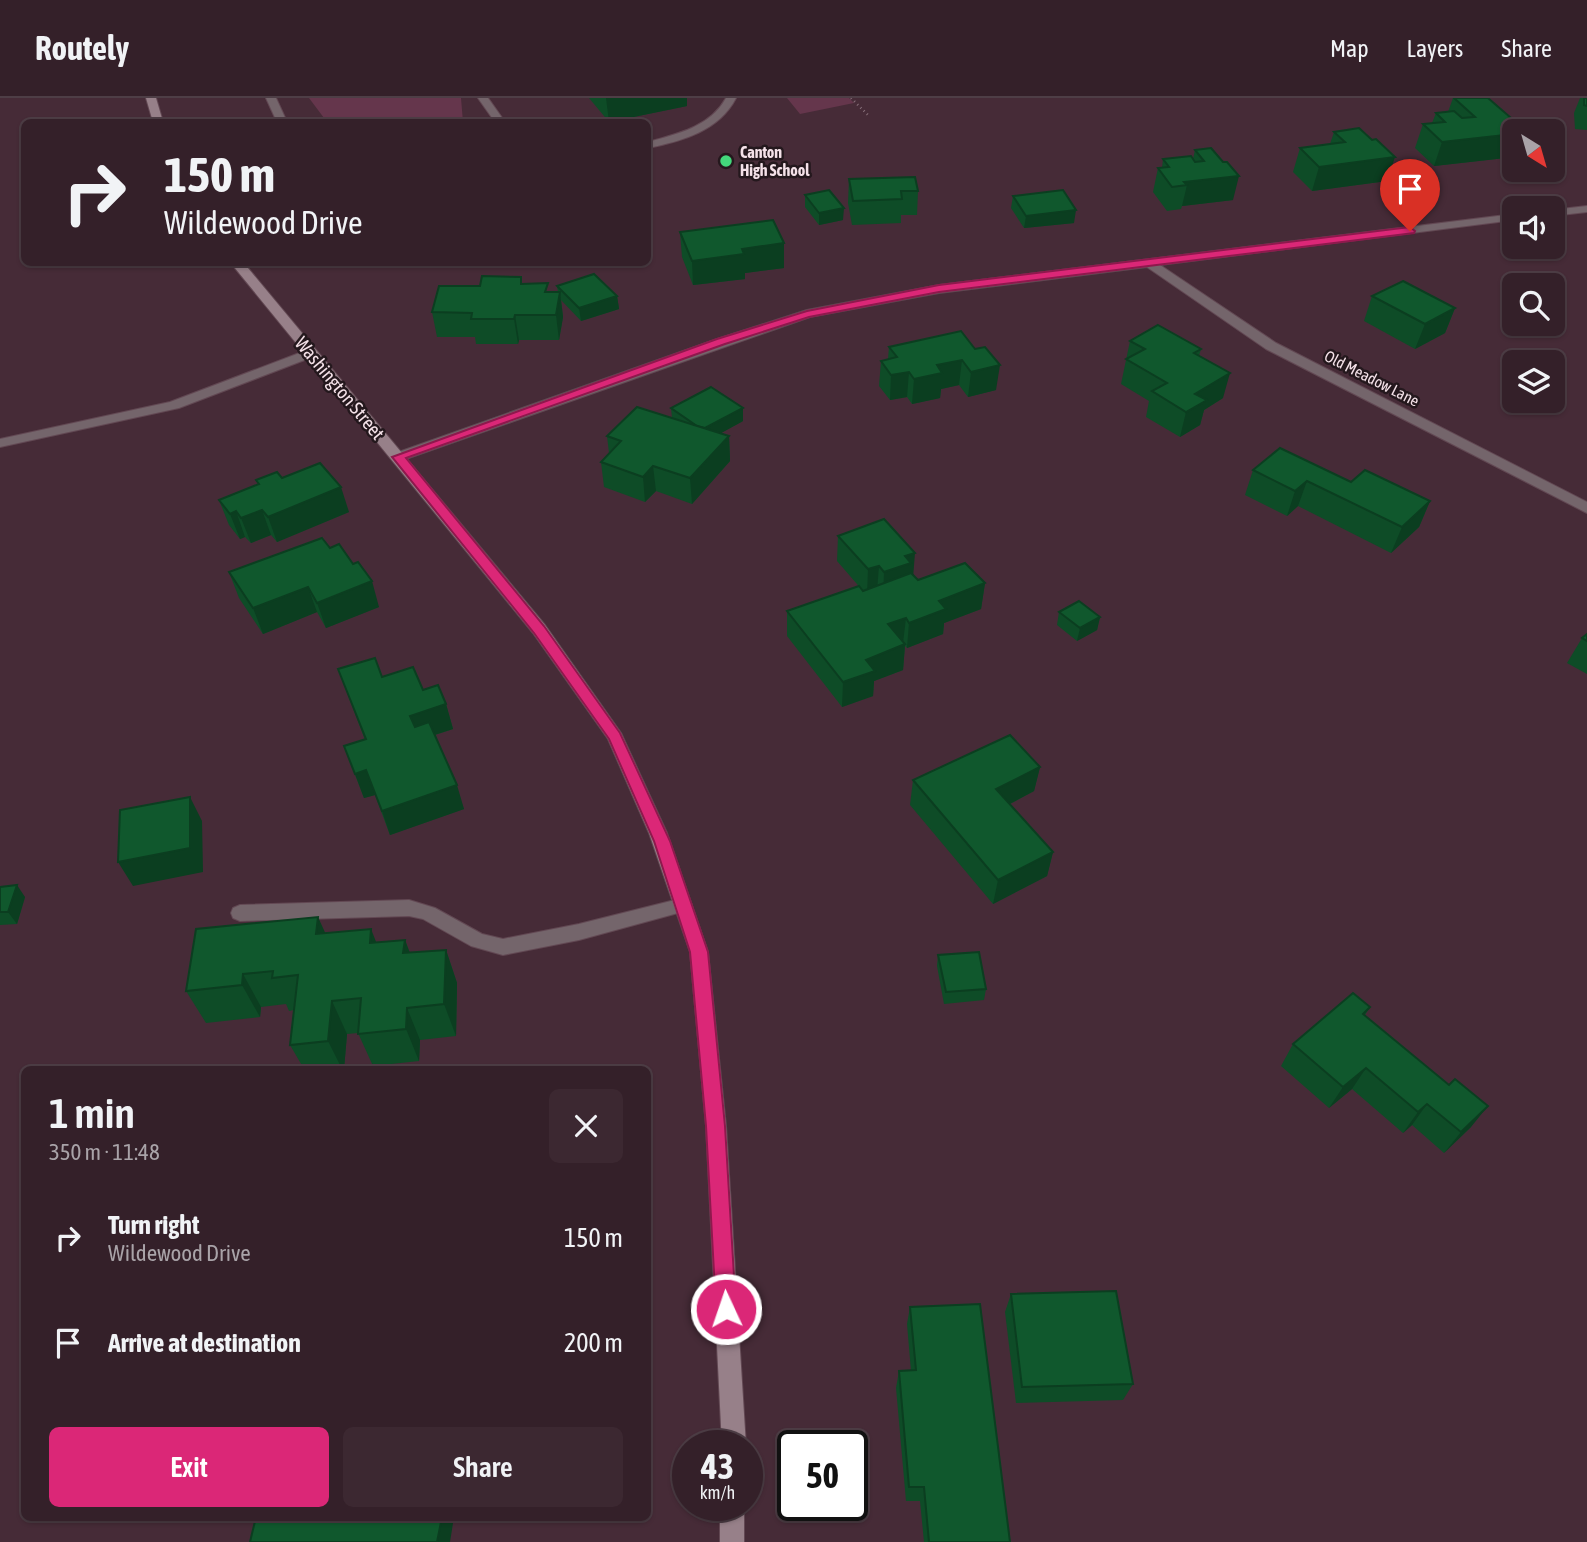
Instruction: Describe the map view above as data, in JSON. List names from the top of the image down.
{
  "streets": {
    "main road": ["Washington Street"],
    "street": ["Old Meadow Lane"]
  },
  "places": ["Canton High School"],
  "north": "bottom right",
  "page": {
    "header": "Routely",
    "nav": ["Map", "Layers", "Share"],
    "turn": ["150 m", "Wildewood Drive"],
    "heading": ["1 min", "350 m · 11:48"],
    "list": [
      {
        "name": "Turn right",
        "note": "Wildewood Drive",
        "value": "150 m"
      },
      {
        "name": "Arrive at destination",
        "value": "200 m"
      }
    ],
    "buttons": ["Exit", "Share"],
    "speed": "43 km/h",
    "limit": "50"
  }
}
